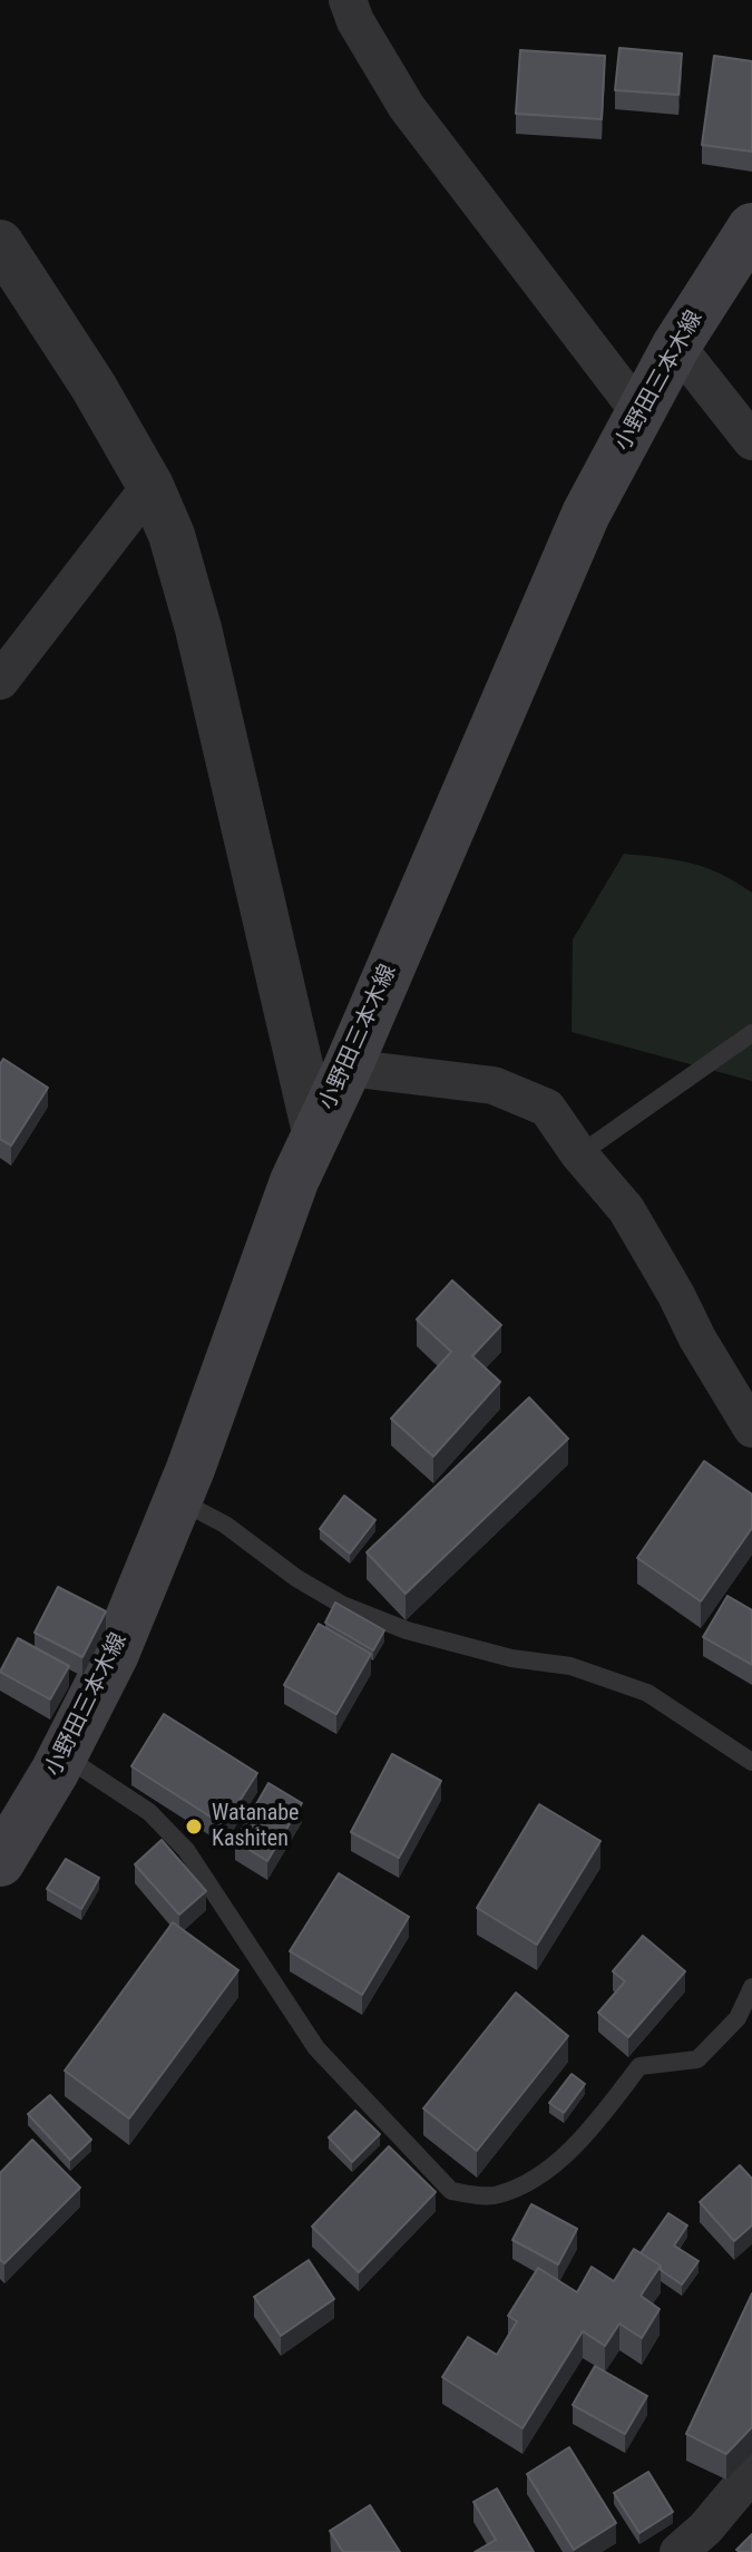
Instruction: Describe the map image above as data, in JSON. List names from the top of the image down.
{
  "streets": {
    "main road": ["小野田三本木線"]
  },
  "places": ["Watanabe Kashiten"]
}
